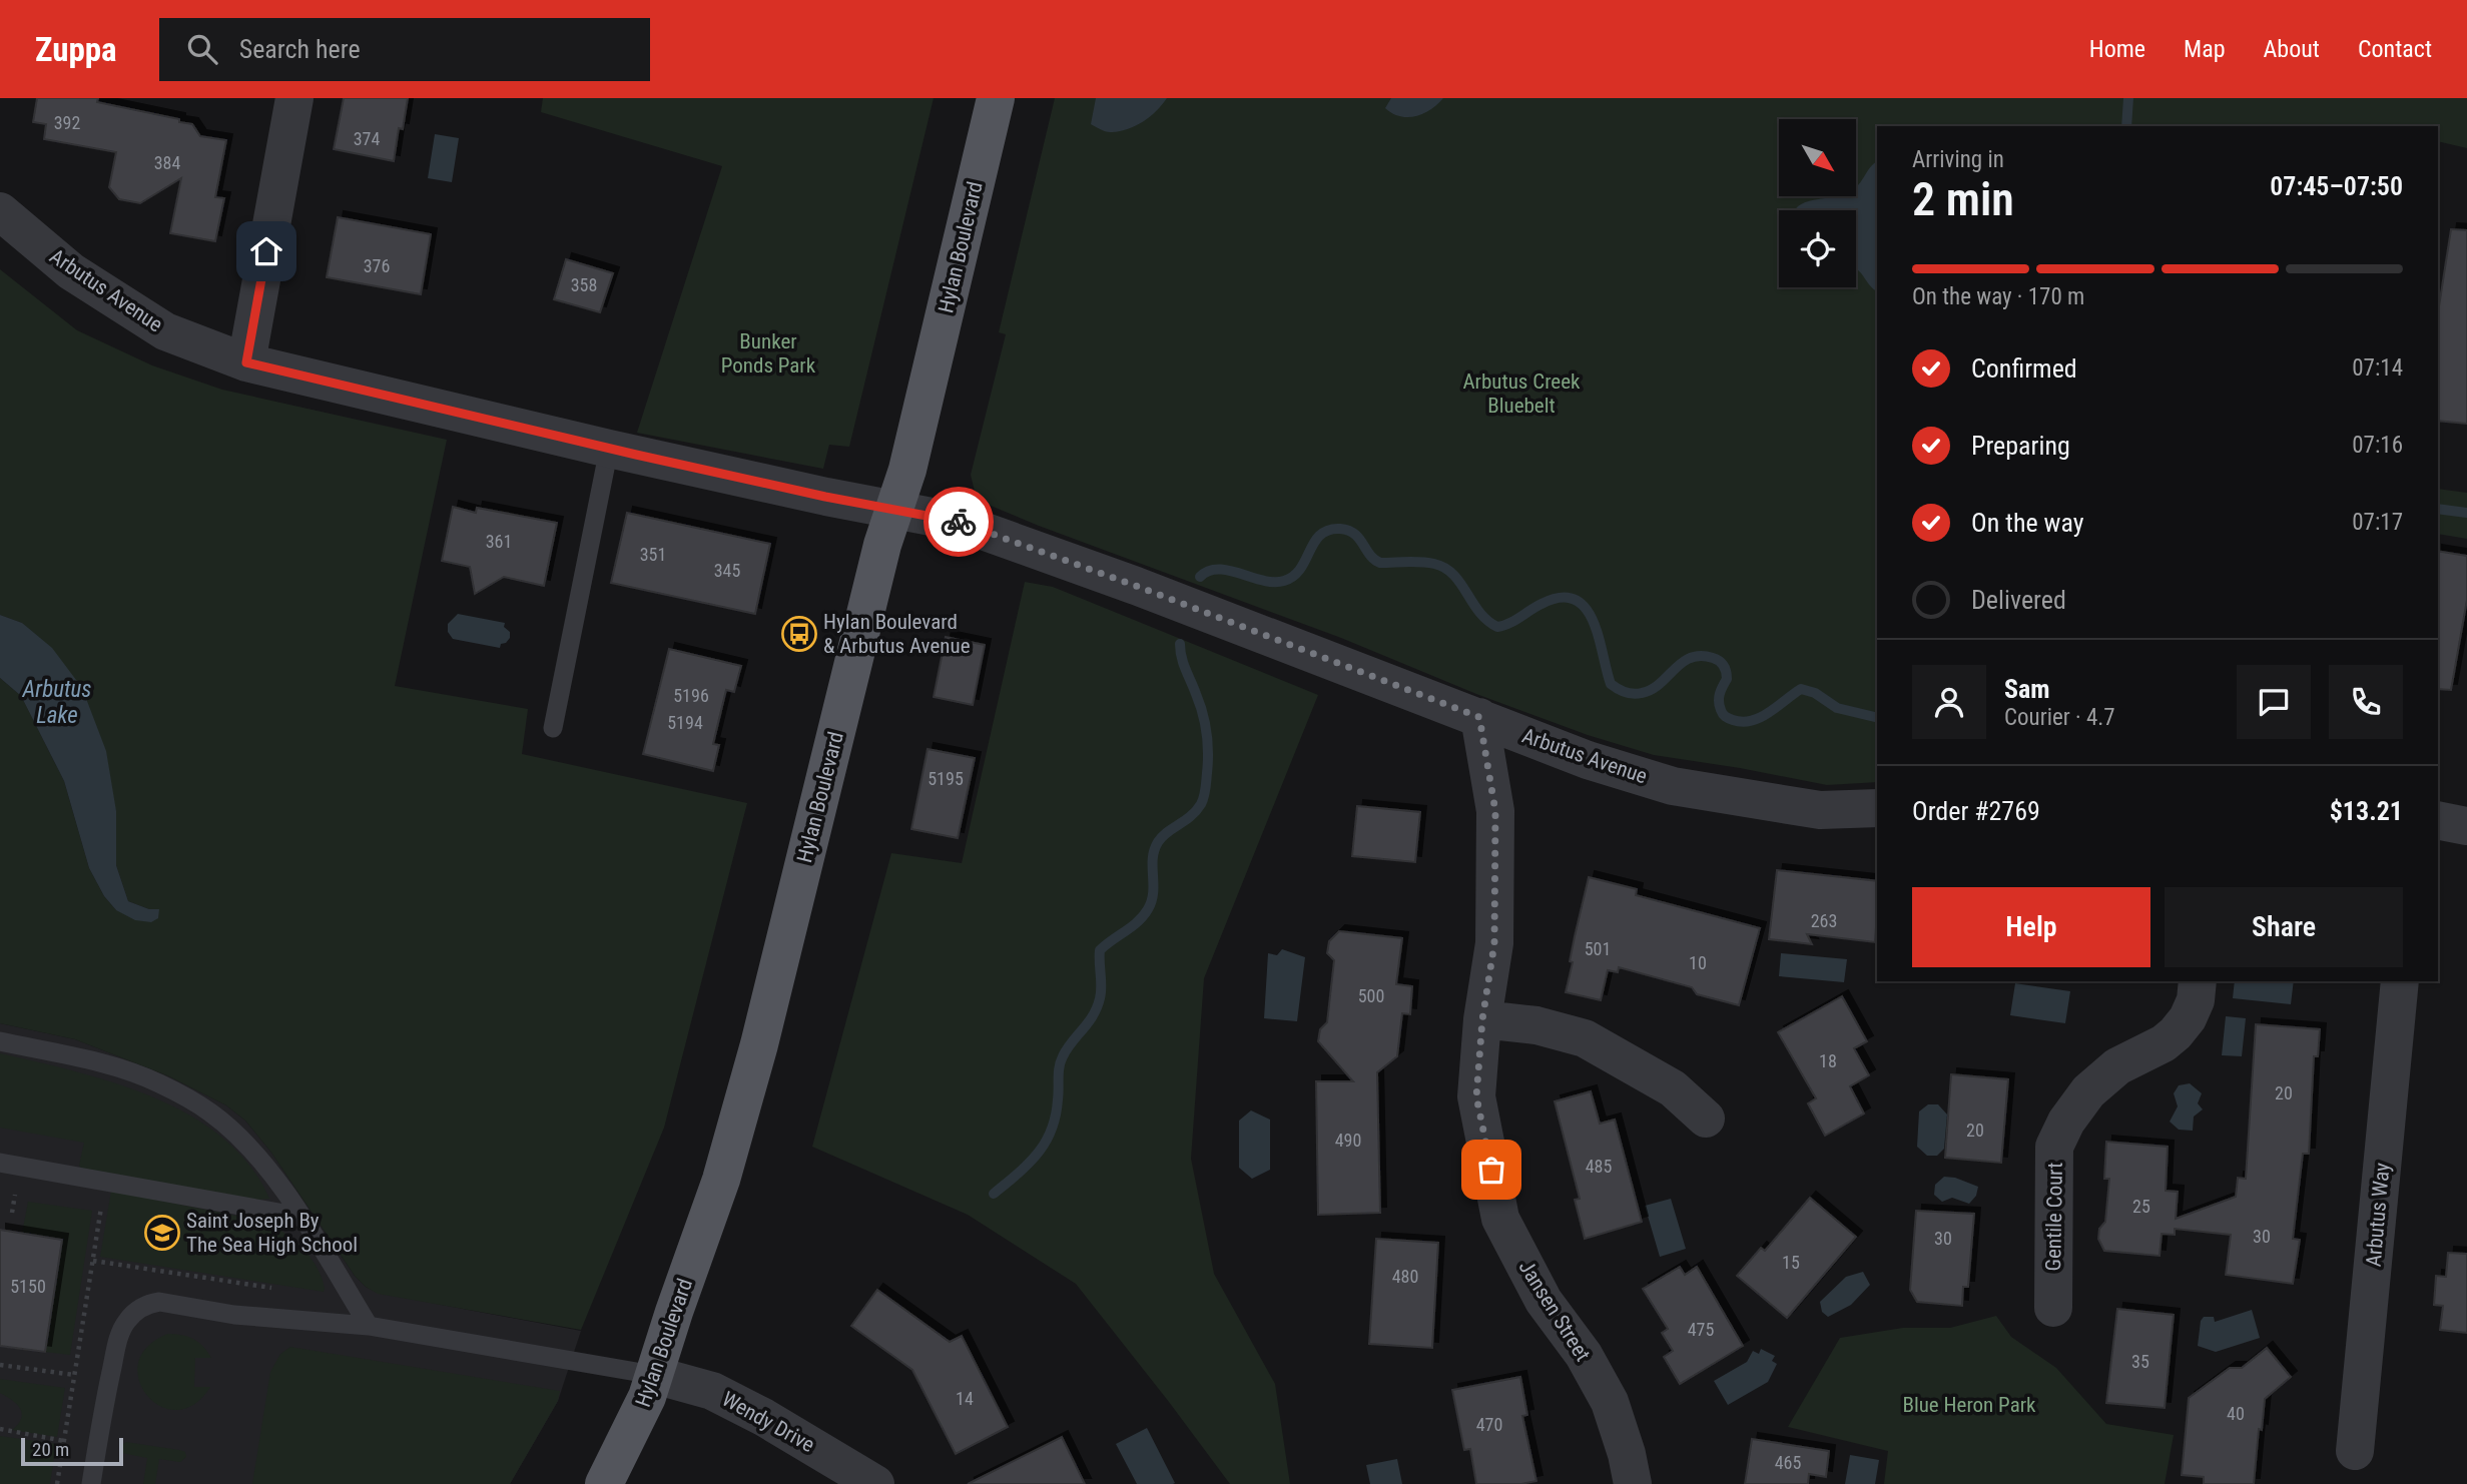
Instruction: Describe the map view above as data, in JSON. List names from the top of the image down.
{
  "streets": {
    "main road": ["Hylan Boulevard"],
    "street": [
      "Arbutus Avenue",
      "Arbutus Way",
      "Gentile Court",
      "Jansen Street",
      "Wendy Drive"
    ]
  },
  "crossings": [
    ["Hylan Boulevard", "Arbutus Avenue"],
    ["Hylan Boulevard", "Wendy Drive"],
    ["Arbutus Avenue", "Jansen Street"]
  ],
  "water": ["Arbutus Lake"],
  "parks": ["Bunker Ponds Park", "Arbutus Creek Bluebelt", "Blue Heron Park"],
  "places": {
    "bus stop": ["Hylan Boulevard & Arbutus Avenue"],
    "school or university": ["Saint Joseph By The Sea High School"]
  },
  "house_numbers": [
    "392",
    "374",
    "384",
    "376",
    "358",
    "361",
    "351",
    "345",
    "5196",
    "5194",
    "5195",
    "263",
    "501",
    "10",
    "500",
    "18",
    "20",
    "20",
    "490",
    "485",
    "25",
    "30",
    "30",
    "15",
    "480",
    "5150",
    "475",
    "35",
    "14",
    "40",
    "470",
    "465"
  ],
  "scale_bar": "20 m",
  "north": "bottom right",
  "page": {
    "header": "Zuppa",
    "search": "Search here",
    "nav": [
      "Home",
      "Map",
      "About",
      "Contact"
    ],
    "heading": ["2 min", "Arriving in", "07:45–07:50"],
    "panel": [
      "Sam",
      "Courier · 4.7",
      "Order #2769",
      "$13.21"
    ],
    "bar": "On the way · 170 m",
    "list": [
      ["Confirmed", "07:14"],
      ["Preparing", "07:16"],
      ["On the way", "07:17"],
      "Delivered"
    ],
    "buttons": ["Help", "Share"],
    "scale": "20 m"
  }
}
